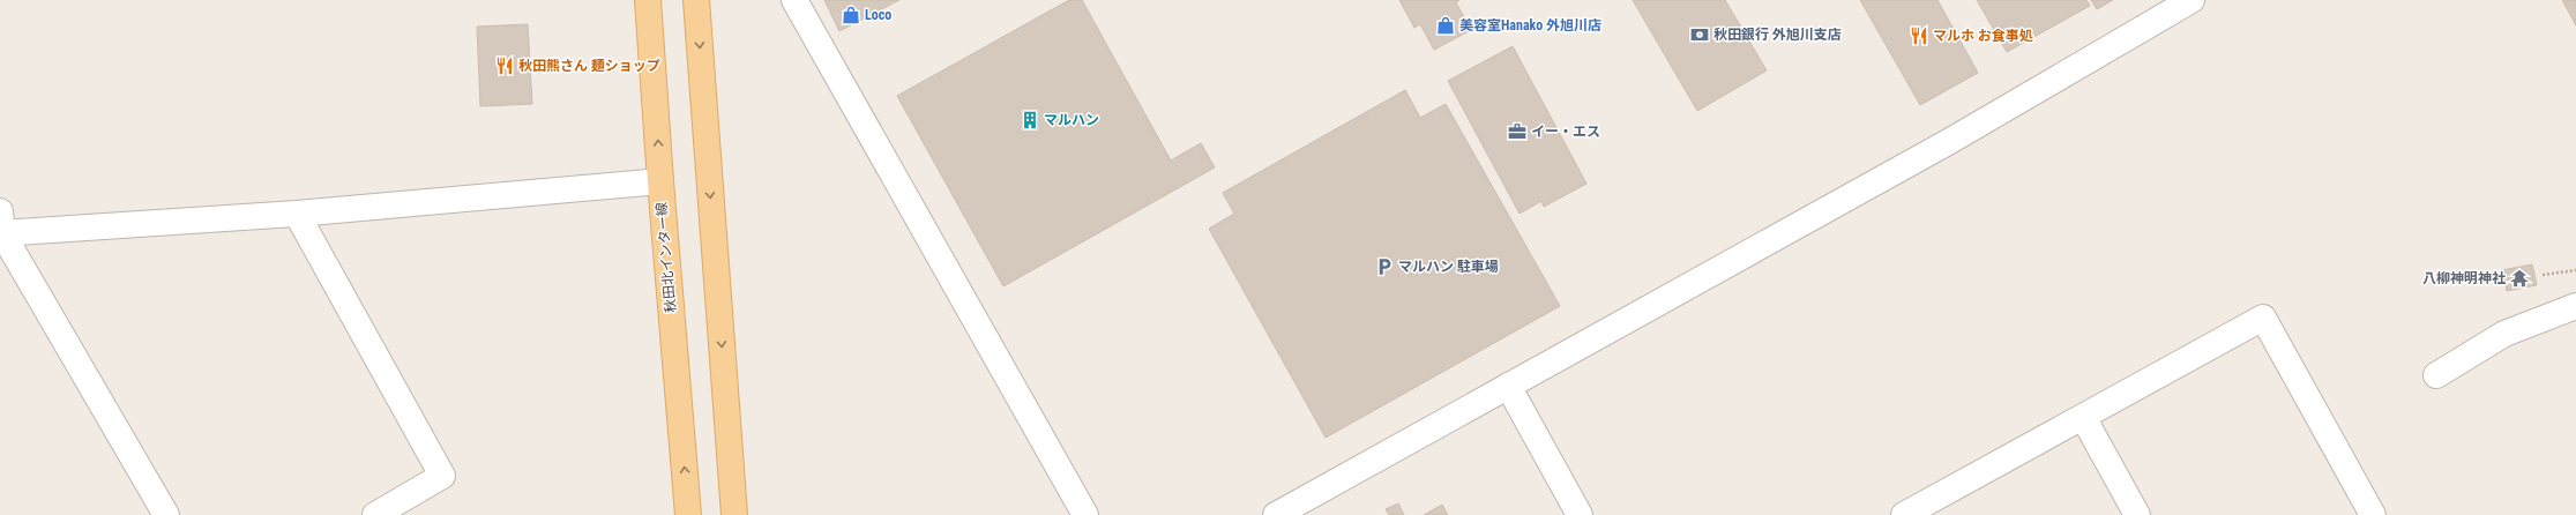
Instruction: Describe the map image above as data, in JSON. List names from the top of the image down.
{
  "streets": {
    "main road": ["秋田北インター線"]
  },
  "places": {
    "shop": ["Loco", "美容室Hanako 外旭川店"],
    "bank": ["秋田銀行 外旭川支店"],
    "restaurant": ["マルホ お食事処", "秋田熊さん 麺ショップ"],
    "building": ["マルハン"],
    "office": ["イー・エス"],
    "parking": ["マルハン 駐車場"],
    "temple": ["八柳神明神社"]
  }
}
